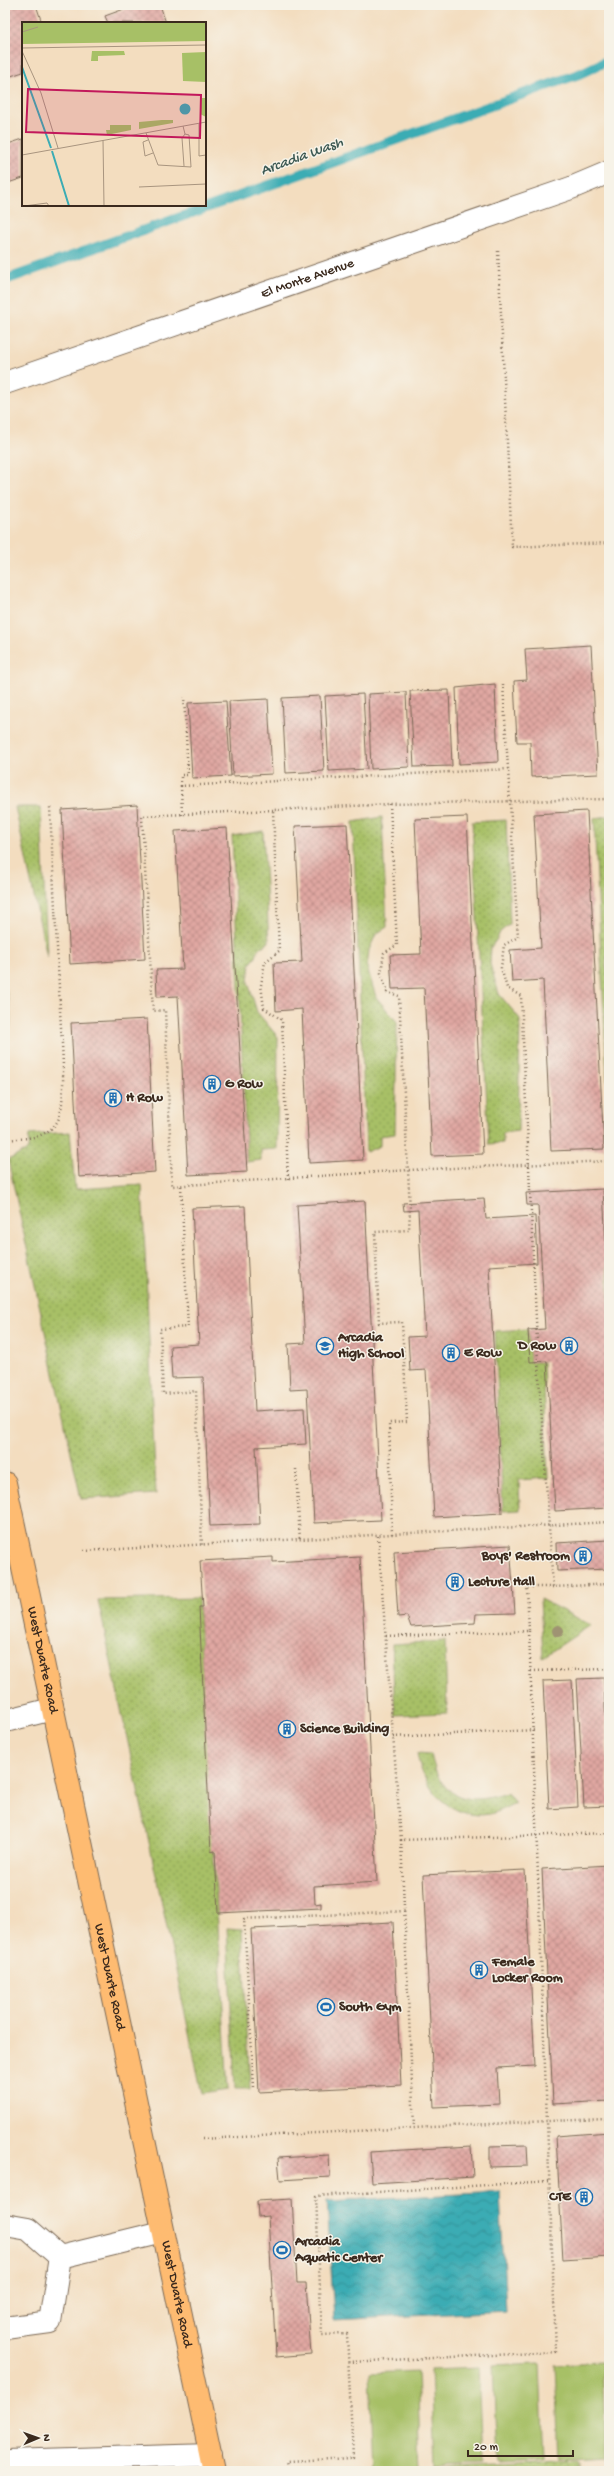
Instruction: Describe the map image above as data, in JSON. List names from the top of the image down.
{
  "streets": {
    "main road": ["West Duarte Road"],
    "street": ["El Monte Avenue"]
  },
  "water": ["Arcadia Wash"],
  "places": {
    "building": [
      "G Row",
      "H Row",
      "D Row",
      "E Row",
      "Boys' Restroom",
      "Lecture Hall",
      "Science Building",
      "Female Locker Room",
      "CTE"
    ],
    "school or university": ["Arcadia High School"],
    "sports": ["South Gym", "Arcadia Aquatic Center"]
  },
  "scale_bar": "20 m",
  "north": "right"
}
